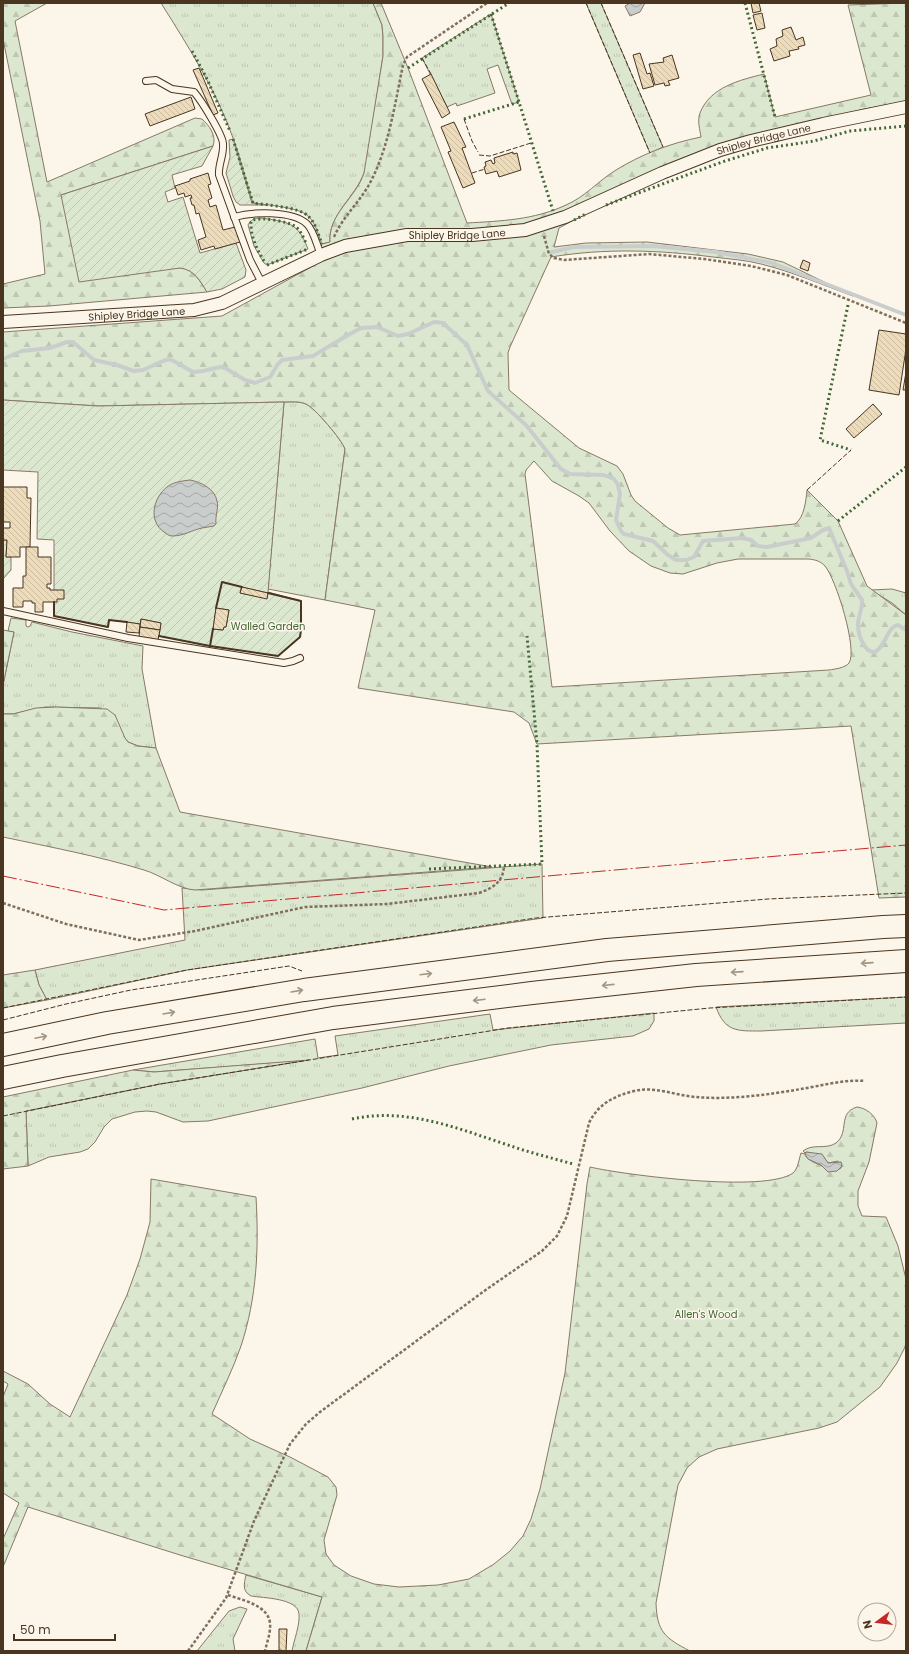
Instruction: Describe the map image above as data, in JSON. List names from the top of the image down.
{
  "streets": {
    "street": ["Shipley Bridge Lane"]
  },
  "parks": ["Walled Garden", "Allen's Wood"],
  "scale_bar": "50 m",
  "north": "left"
}
